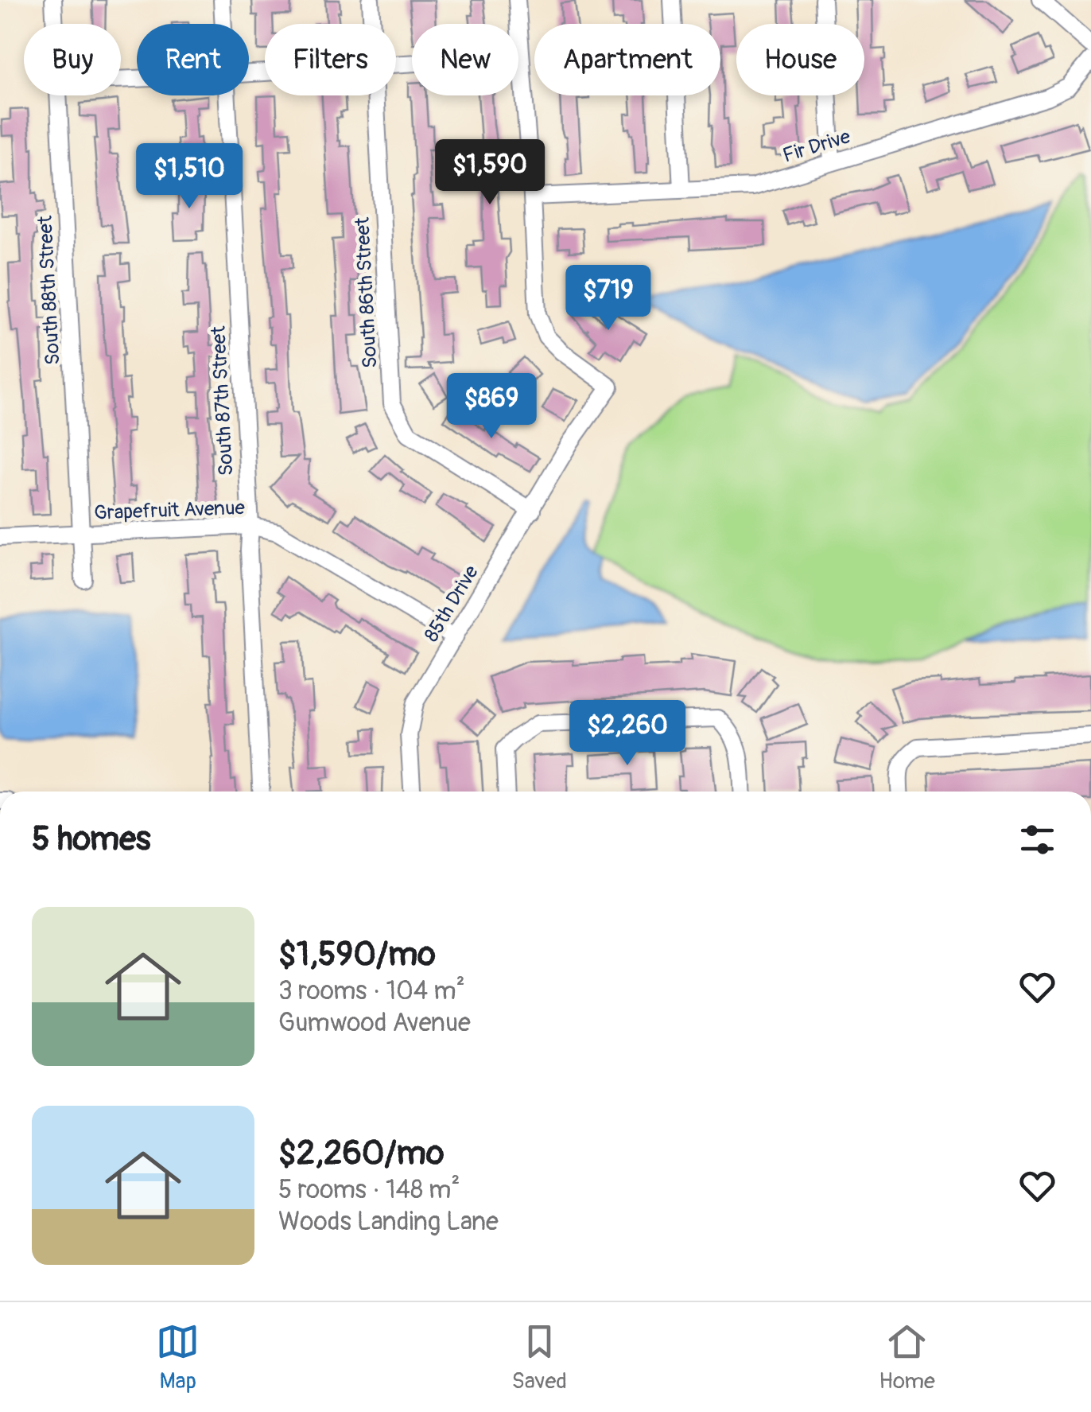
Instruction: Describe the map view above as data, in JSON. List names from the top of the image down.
{
  "streets": {
    "street": [
      "Fir Drive",
      "South 88th Street",
      "South 86th Street",
      "South 87th Street",
      "Grapefruit Avenue",
      "85th Drive"
    ]
  },
  "crossings": [
    ["Fir Drive", "85th Drive"],
    ["South 88th Street", "Grapefruit Avenue"],
    ["South 86th Street", "85th Drive"],
    ["South 87th Street", "Grapefruit Avenue"],
    ["Grapefruit Avenue", "85th Drive"]
  ],
  "page": {
    "chip": [
      "Buy",
      "Rent",
      "Filters",
      "New",
      "Apartment",
      "House"
    ],
    "price": [
      "$1,590",
      "$1,510",
      "$719",
      "$869",
      "$2,260"
    ],
    "heading": "5 homes",
    "list": [
      {
        "name": "$1,590/mo",
        "note": "3 rooms · 104 m² · Gumwood Avenue"
      },
      {
        "name": "$2,260/mo",
        "note": "5 rooms · 148 m² · Woods Landing Lane"
      }
    ],
    "tabs": ["Map", "Saved", "Home"]
  }
}
